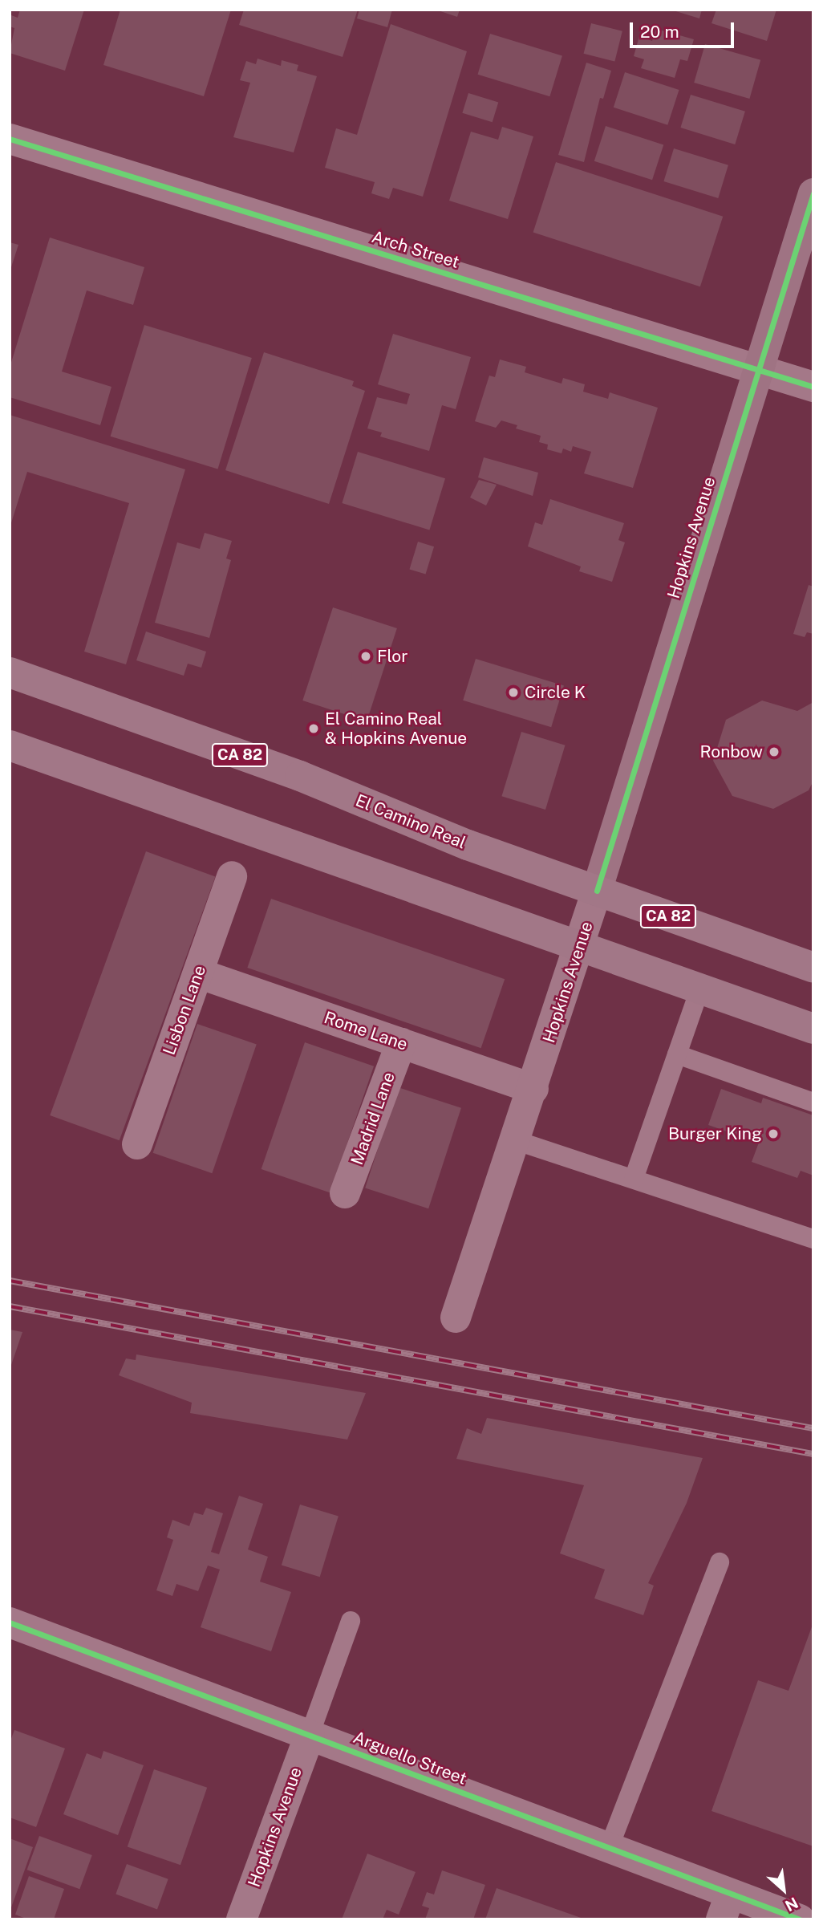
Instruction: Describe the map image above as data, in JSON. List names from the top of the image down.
{
  "streets": {
    "main road": ["CA 82", "El Camino Real"],
    "street": [
      "Arch Street",
      "Hopkins Avenue",
      "Lisbon Lane",
      "Rome Lane",
      "Madrid Lane",
      "Arguello Street"
    ]
  },
  "crossings": [
    ["Arch Street", "Hopkins Avenue"],
    ["Hopkins Avenue", "El Camino Real"],
    ["Hopkins Avenue", "Rome Lane"],
    ["Hopkins Avenue", "Arguello Street"],
    ["Lisbon Lane", "Rome Lane"],
    ["Rome Lane", "Madrid Lane"]
  ],
  "places": [
    "Flor",
    "Circle K",
    "El Camino Real & Hopkins Avenue",
    "Ronbow",
    "Burger King"
  ],
  "scale_bar": "20 m",
  "north": "bottom right"
}
